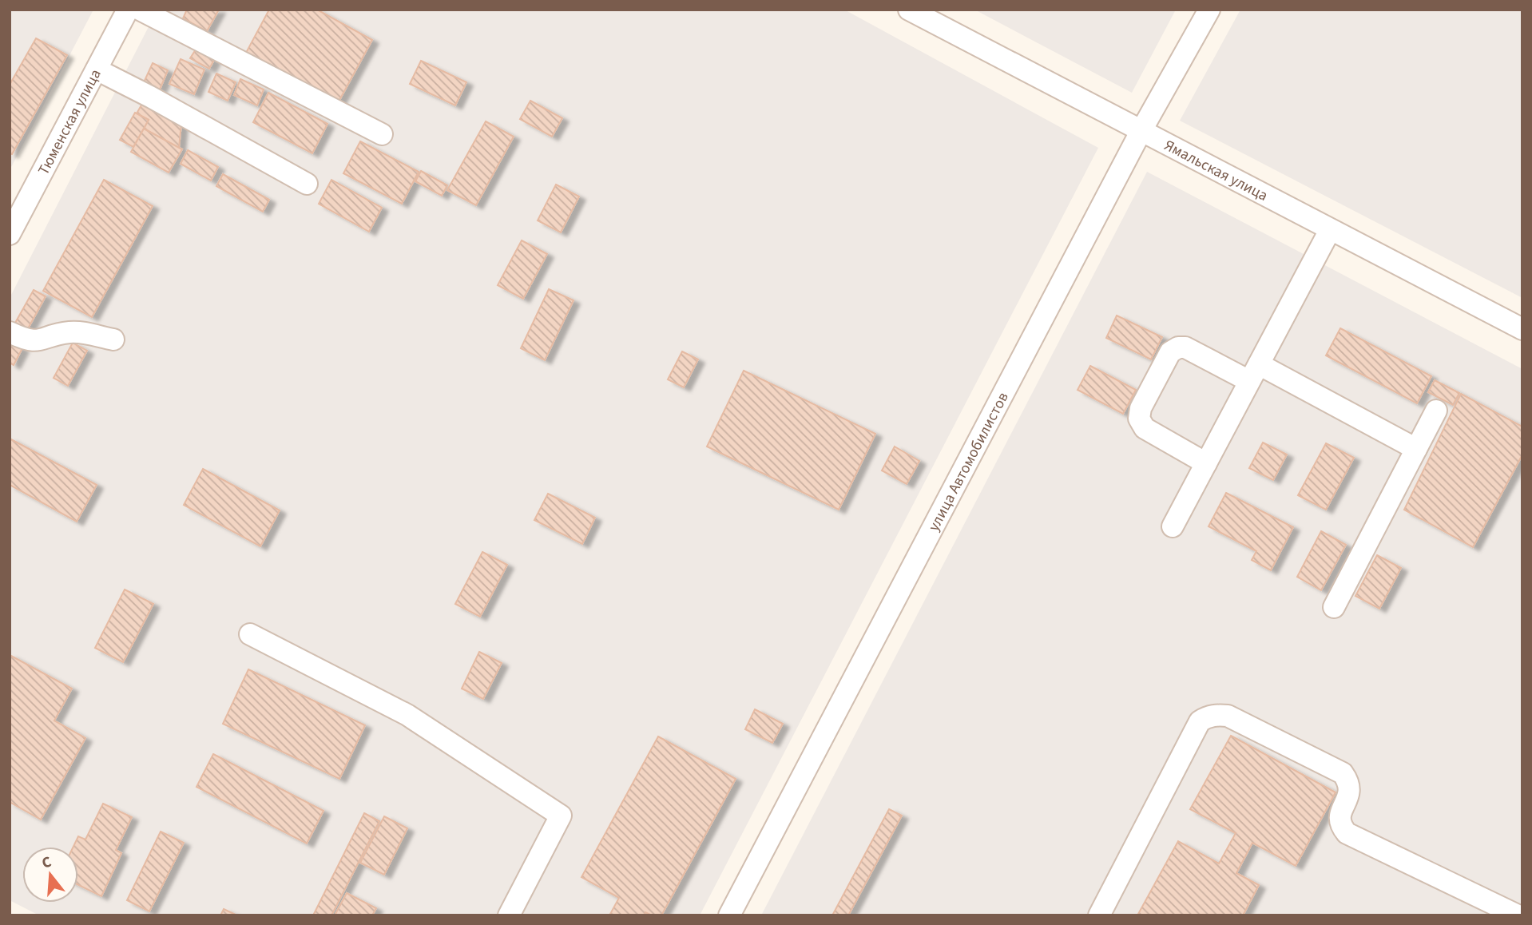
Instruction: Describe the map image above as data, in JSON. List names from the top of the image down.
{
  "streets": {
    "street": ["Тюменская улица", "Ямальская улица", "улица Автомобилистов"]
  },
  "crossings": [
    ["Ямальская улица", "улица Автомобилистов"]
  ],
  "north": "top"
}
